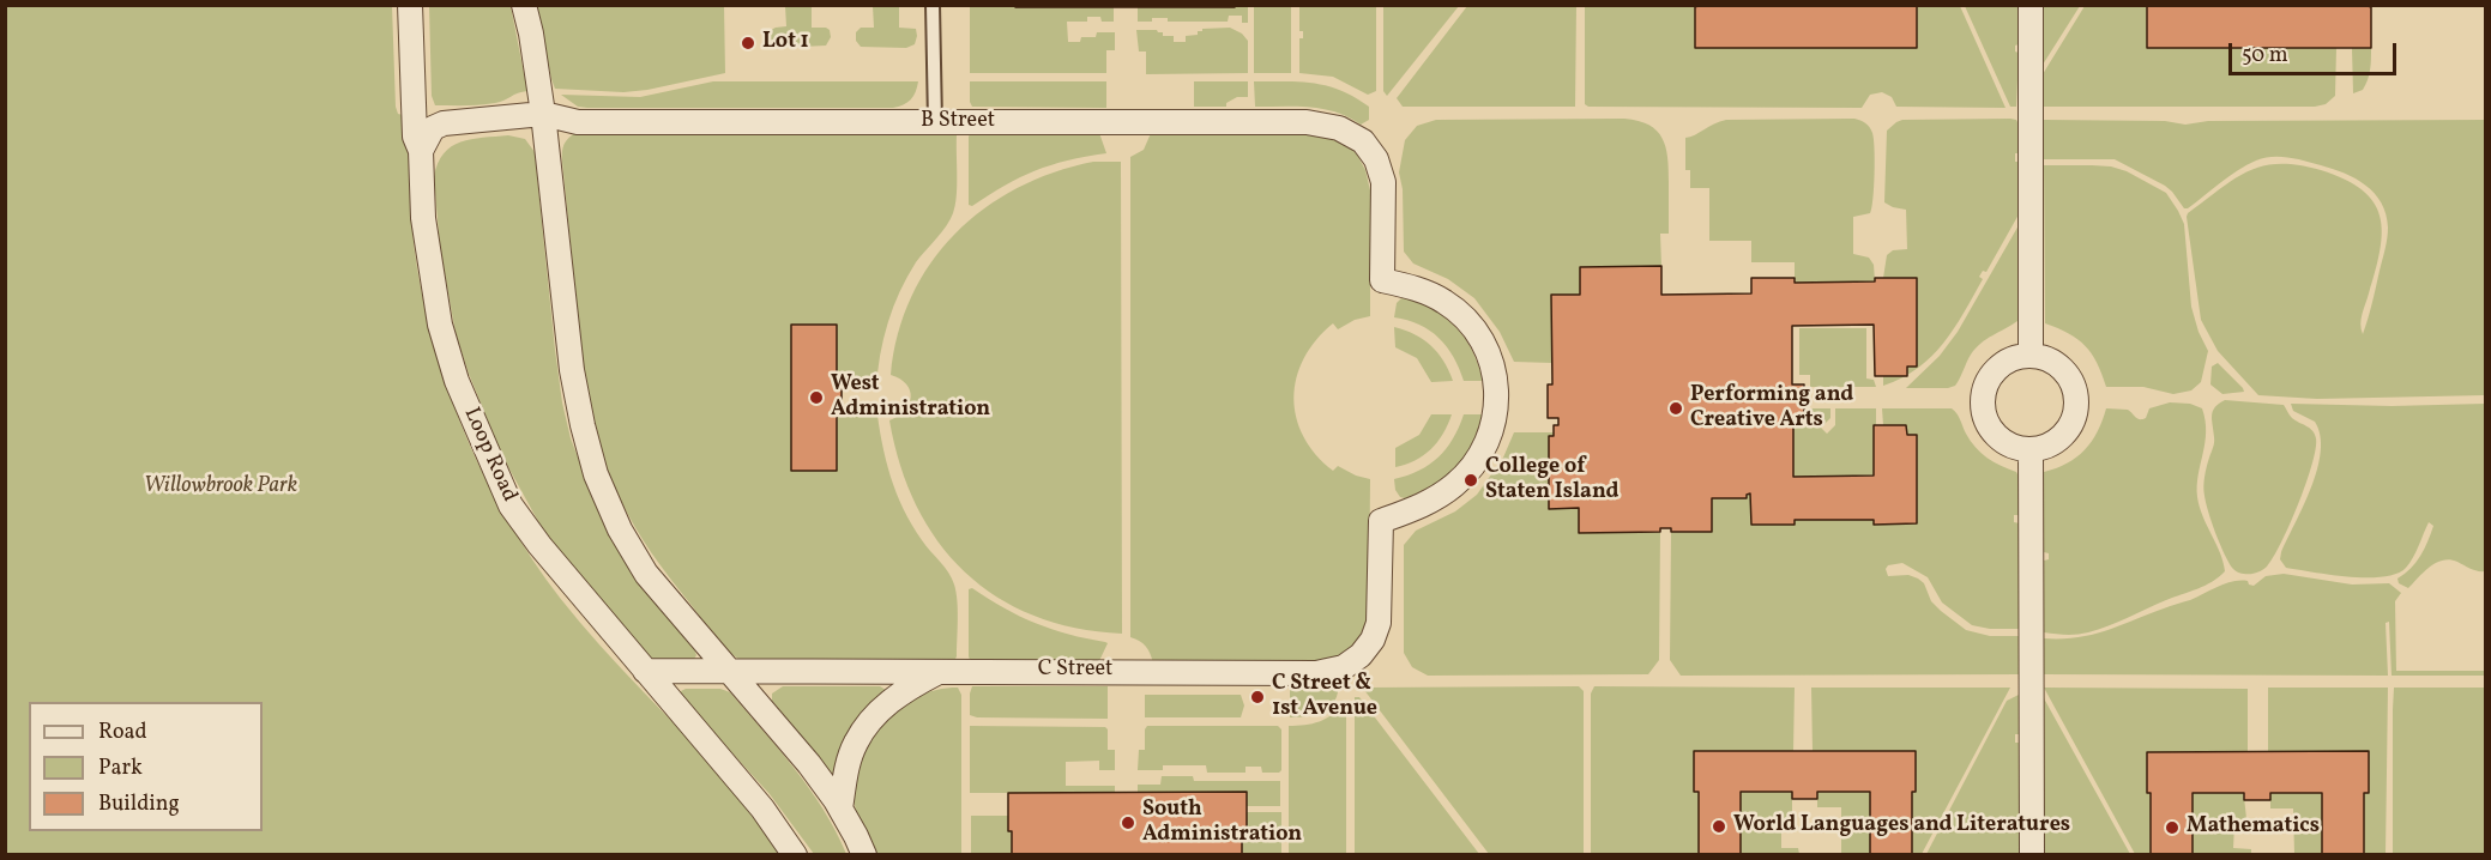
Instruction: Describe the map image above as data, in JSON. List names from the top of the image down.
{
  "streets": {
    "street": ["B Street", "Loop Road", "C Street"]
  },
  "crossings": [
    ["B Street", "Loop Road"],
    ["B Street", "C Street"],
    ["Loop Road", "C Street"]
  ],
  "parks": ["Willowbrook Park"],
  "places": [
    "Lot 1",
    "West Administration",
    "Performing and Creative Arts",
    "College of Staten Island",
    "C Street & 1st Avenue",
    "South Administration",
    "World Languages and Literatures",
    "Mathematics"
  ],
  "legend": ["Road", "Park", "Building"],
  "scale_bar": "50 m"
}
